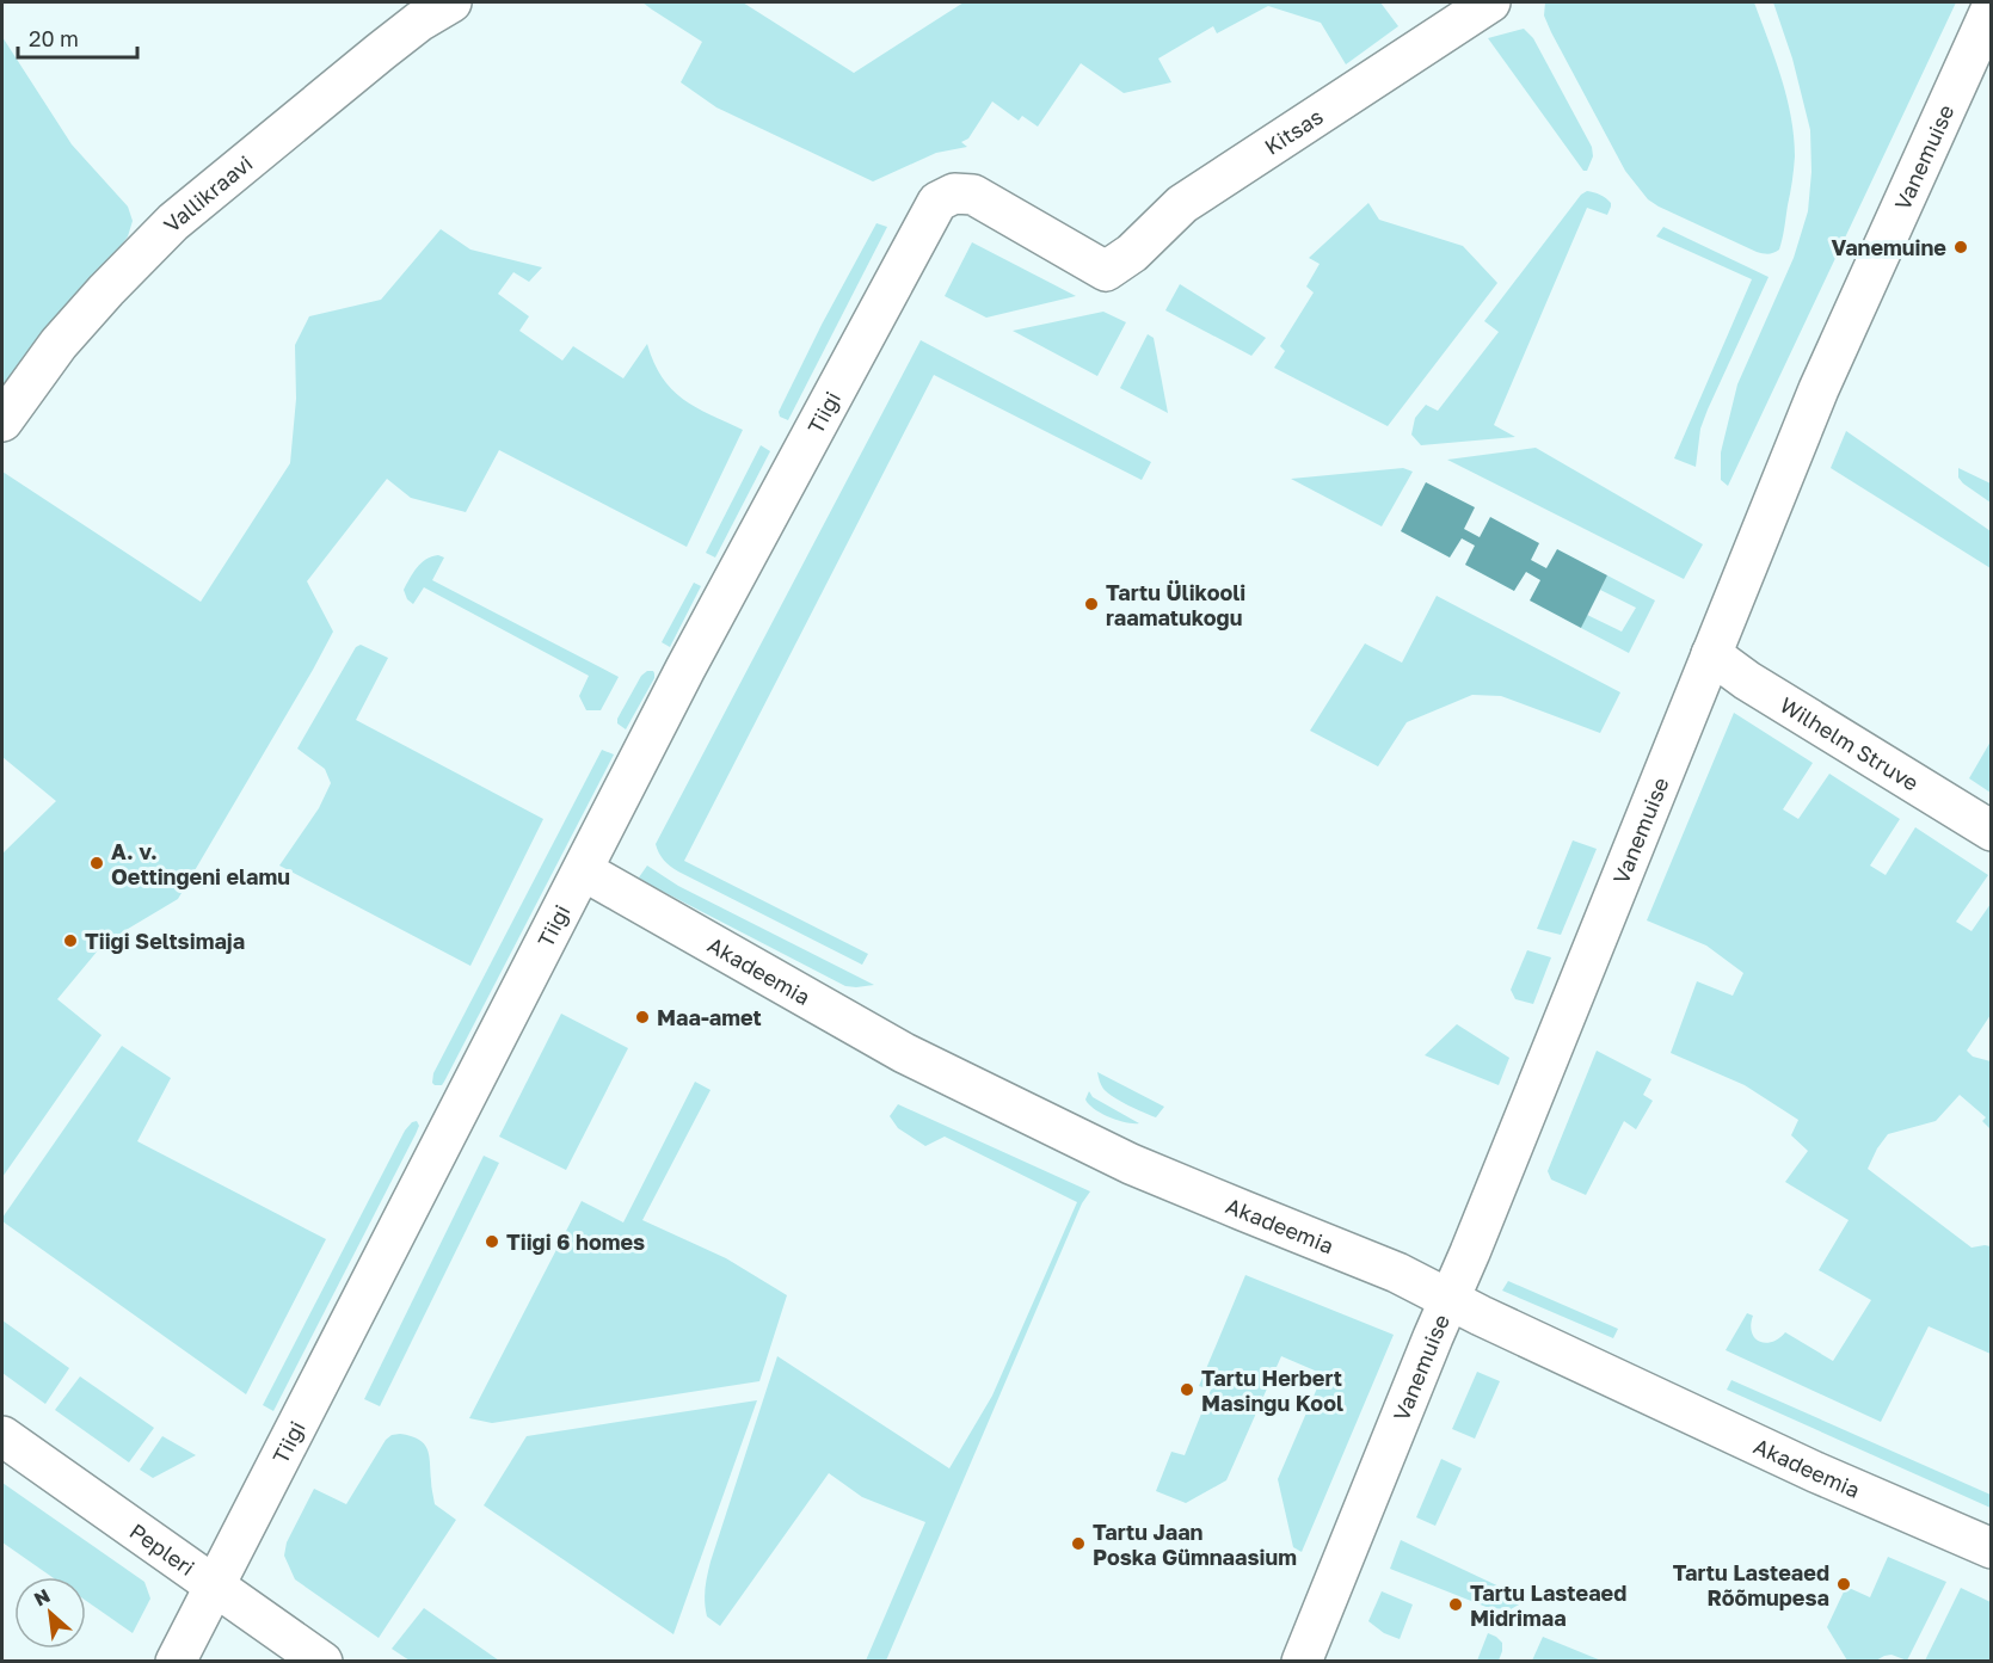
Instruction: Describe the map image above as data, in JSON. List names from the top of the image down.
{
  "streets": {
    "street": [
      "Kitsas",
      "Vanemuise",
      "Vallikraavi",
      "Tiigi",
      "Wilhelm Struve",
      "Akadeemia",
      "Pepleri"
    ]
  },
  "crossings": [
    ["Kitsas", "Tiigi"],
    ["Vanemuise", "Wilhelm Struve"],
    ["Vanemuise", "Akadeemia"],
    ["Tiigi", "Akadeemia"],
    ["Tiigi", "Pepleri"]
  ],
  "places": [
    "Vanemuine",
    "Tartu Ülikooli raamatukogu",
    "A. v. Oettingeni elamu",
    "Tiigi Seltsimaja",
    "Maa-amet",
    "Tiigi 6 homes",
    "Tartu Herbert Masingu Kool",
    "Tartu Jaan Poska Gümnaasium",
    "Tartu Lasteaed Rõõmupesa",
    "Tartu Lasteaed Midrimaa"
  ],
  "scale_bar": "20 m",
  "north": "top left"
}
